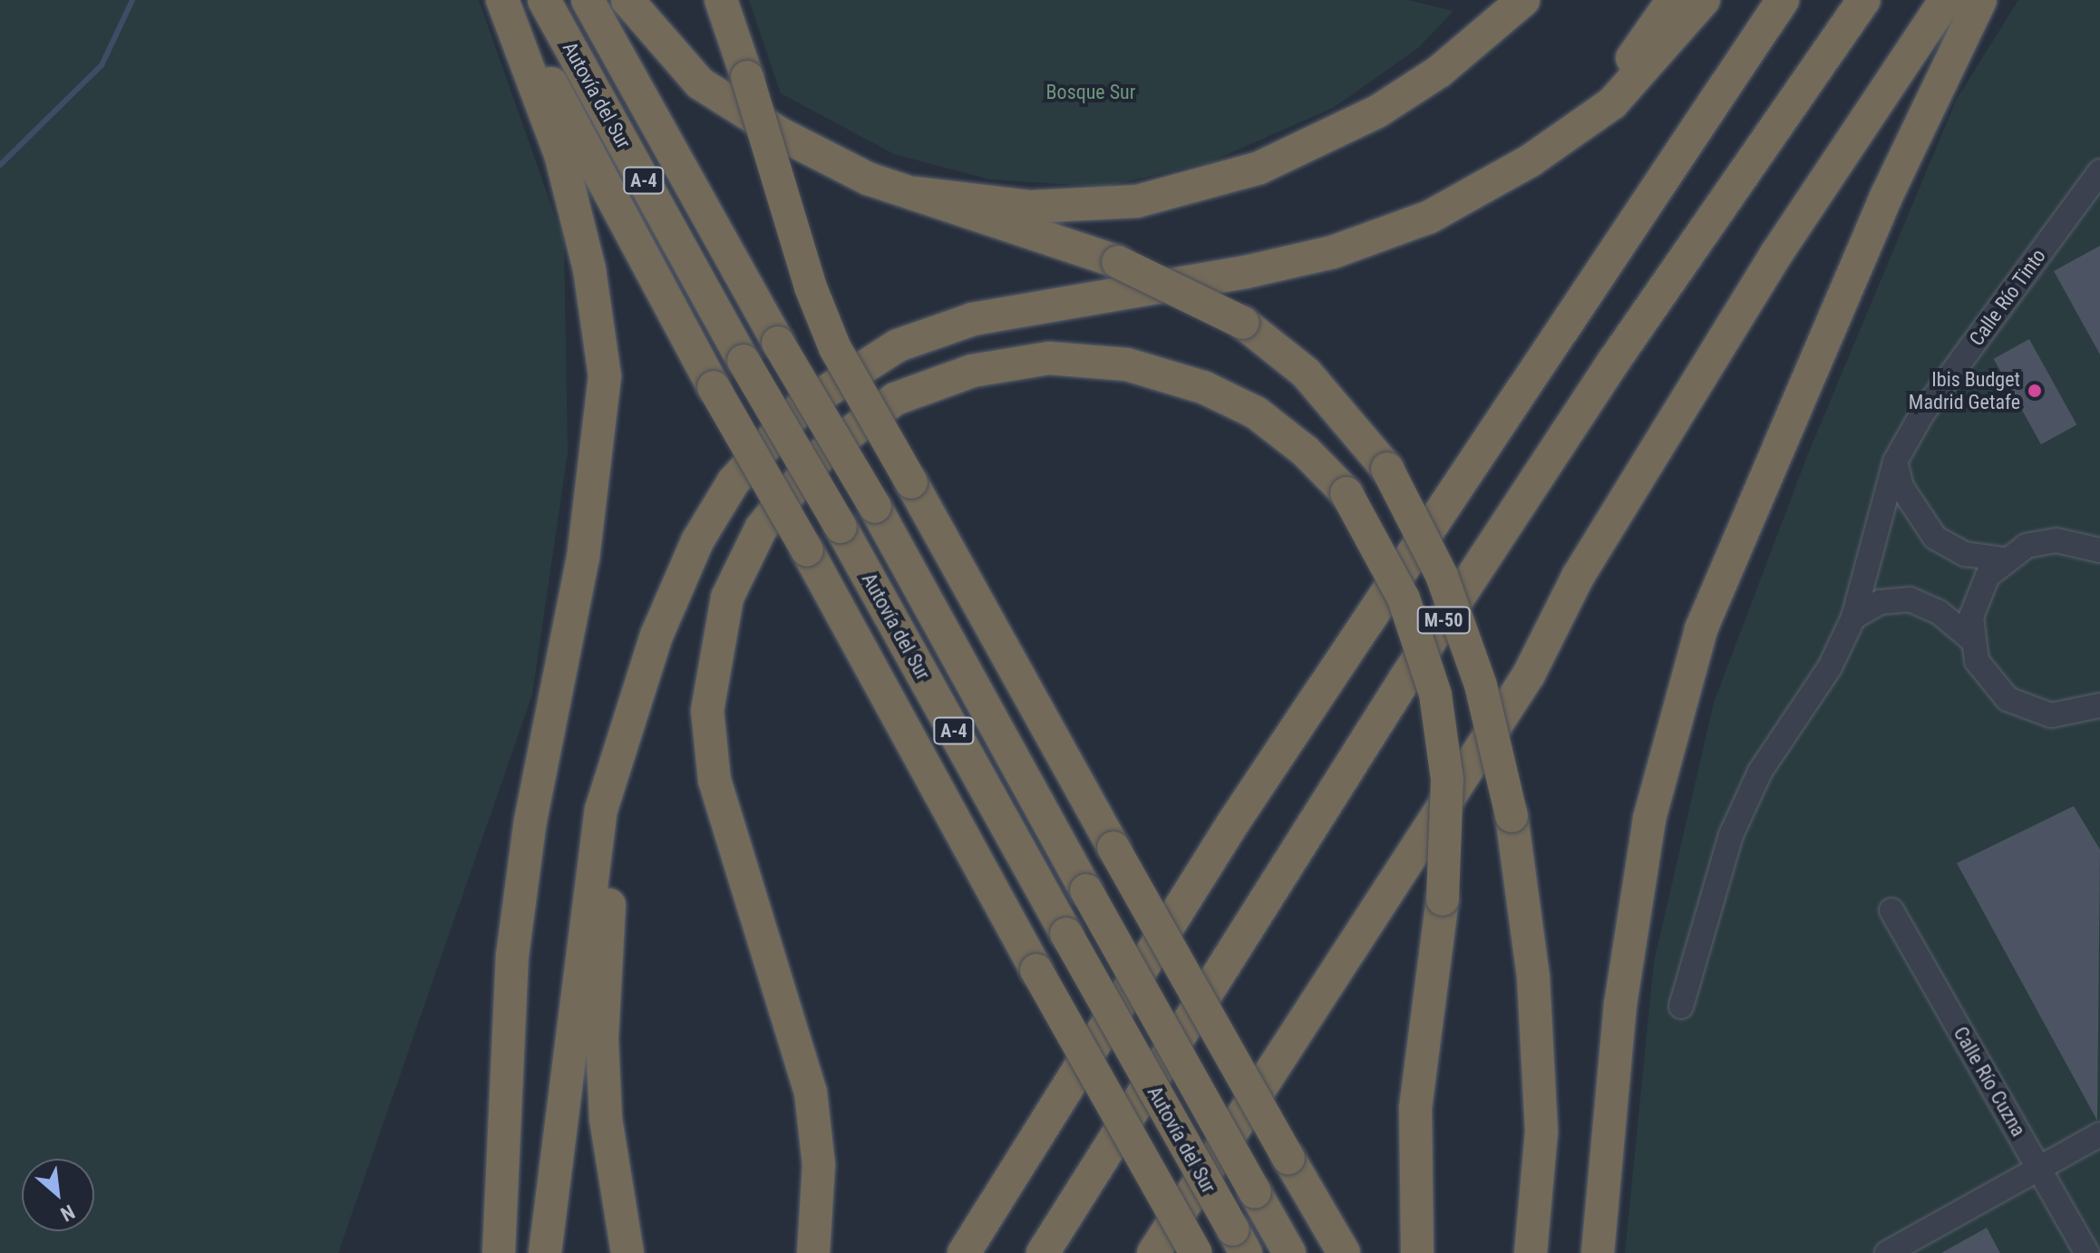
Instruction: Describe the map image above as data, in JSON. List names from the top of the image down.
{
  "streets": {
    "highway": ["Autovía del Sur", "A-4", "M-50"],
    "street": ["Calle Río Tinto", "Calle Río Cuzna"]
  },
  "parks": ["Bosque Sur"],
  "places": ["Ibis Budget Madrid Getafe"],
  "north": "bottom right"
}
